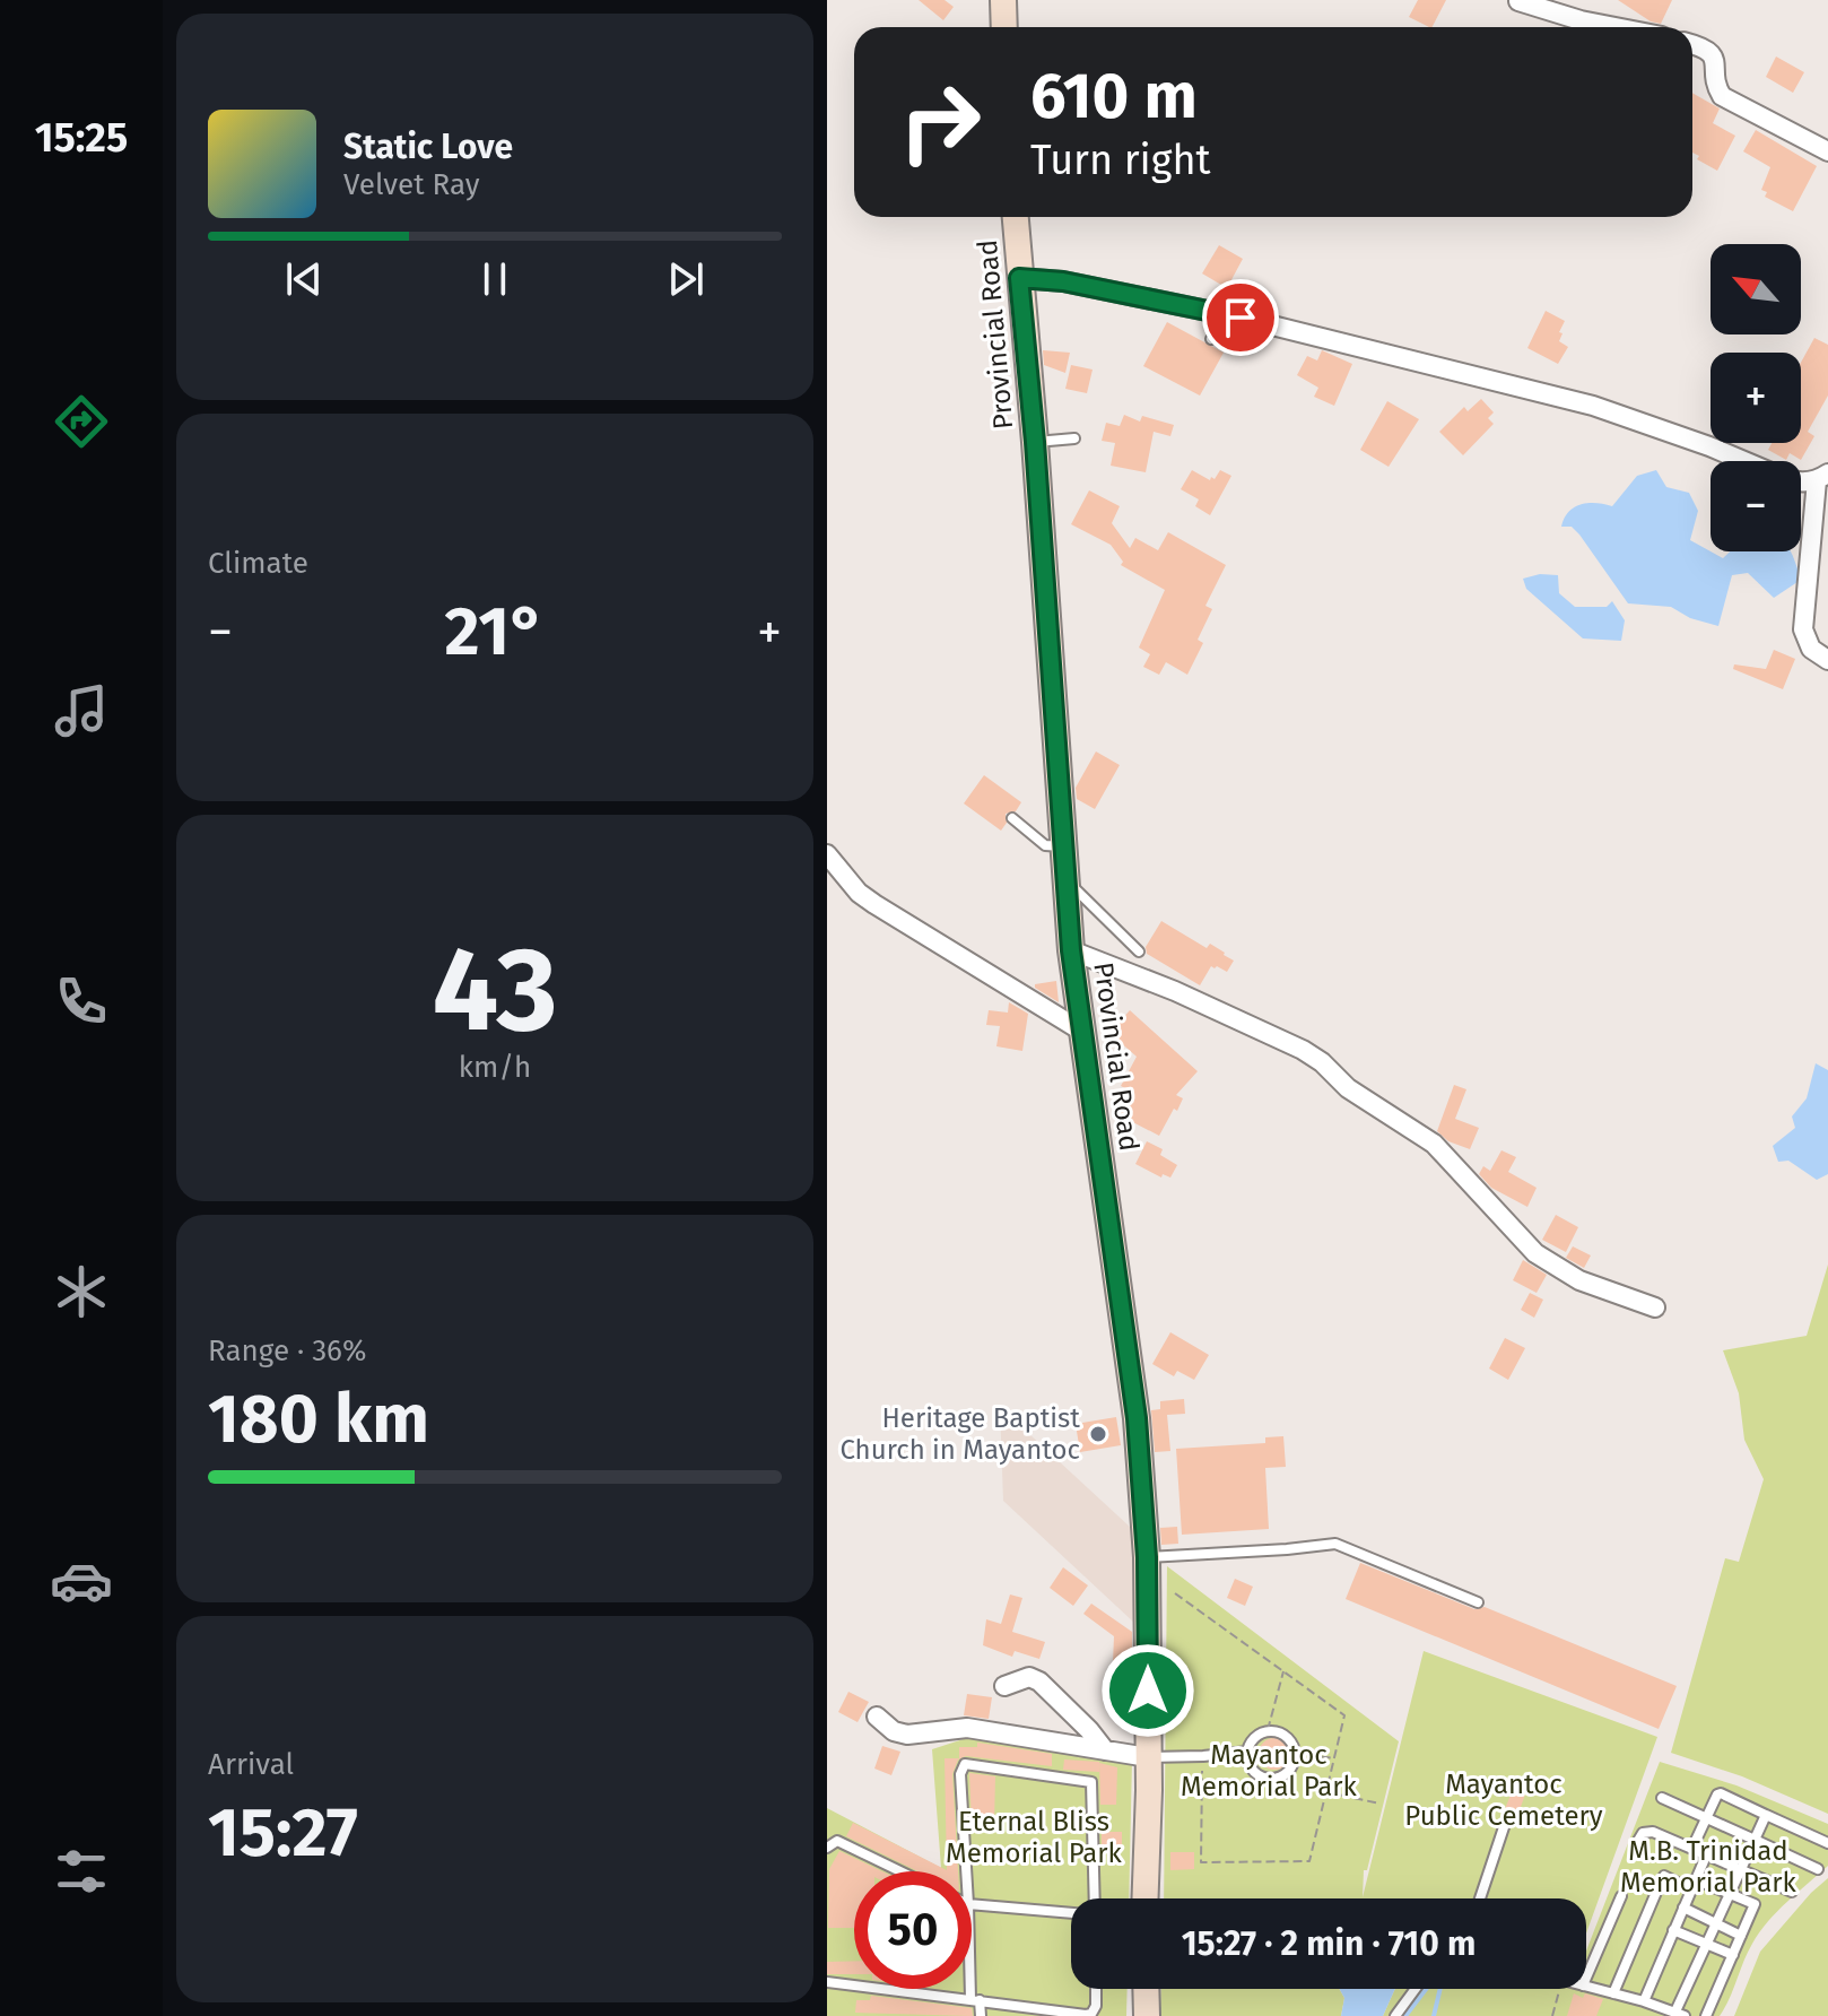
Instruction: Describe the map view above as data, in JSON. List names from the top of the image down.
{
  "streets": {
    "main road": ["Provincial Road"]
  },
  "parks": [
    "Mayantoc Memorial Park",
    "Mayantoc Public Cemetery",
    "Eternal Bliss Memorial Park",
    "M.B. Trinidad Memorial Park"
  ],
  "places": ["Heritage Baptist Church in Mayantoc"],
  "north": "top left",
  "page": {
    "tabs": "15:25",
    "turn": ["610 m", "Turn right"],
    "song": ["Static Love", "Velvet Ray"],
    "map_buttons": ["+", "−"],
    "tile": [
      "Climate",
      ["43", "km/h"],
      ["Range · 36%", "180 km"],
      ["Arrival", "15:27"]
    ],
    "heat": ["−", "21°", "+"],
    "limit": "50",
    "trip": "15:27 · 2 min · 710 m"
  }
}
